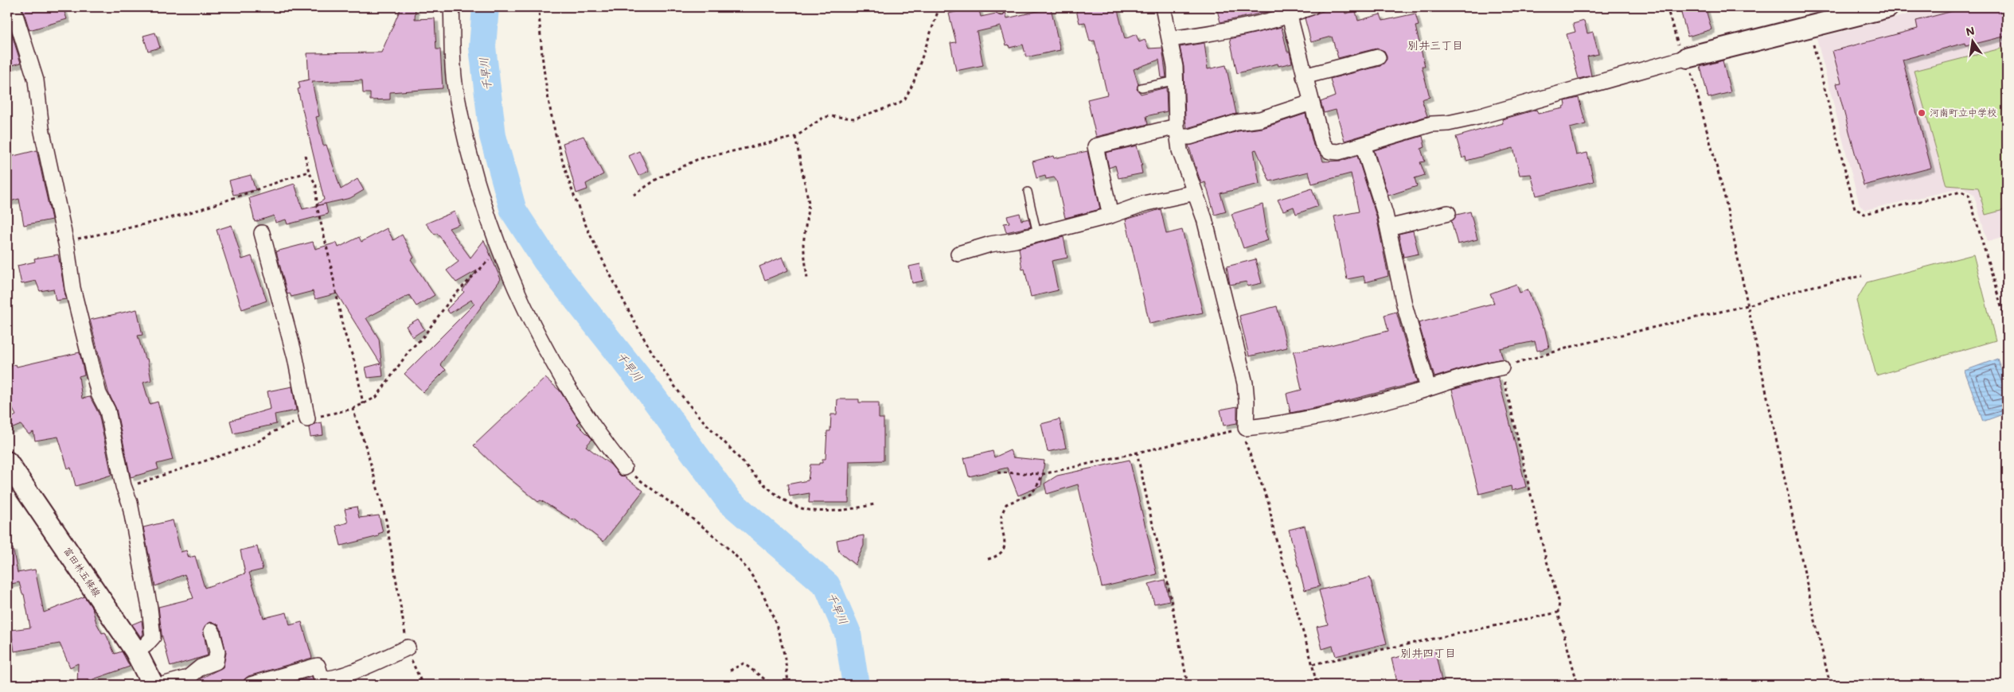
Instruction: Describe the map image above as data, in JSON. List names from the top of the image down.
{
  "streets": {
    "main road": ["富田林五條線"]
  },
  "districts": ["別井三丁目", "別井四丁目"],
  "water": ["千早川"],
  "places": ["河南町立中学校"],
  "north": "top"
}
